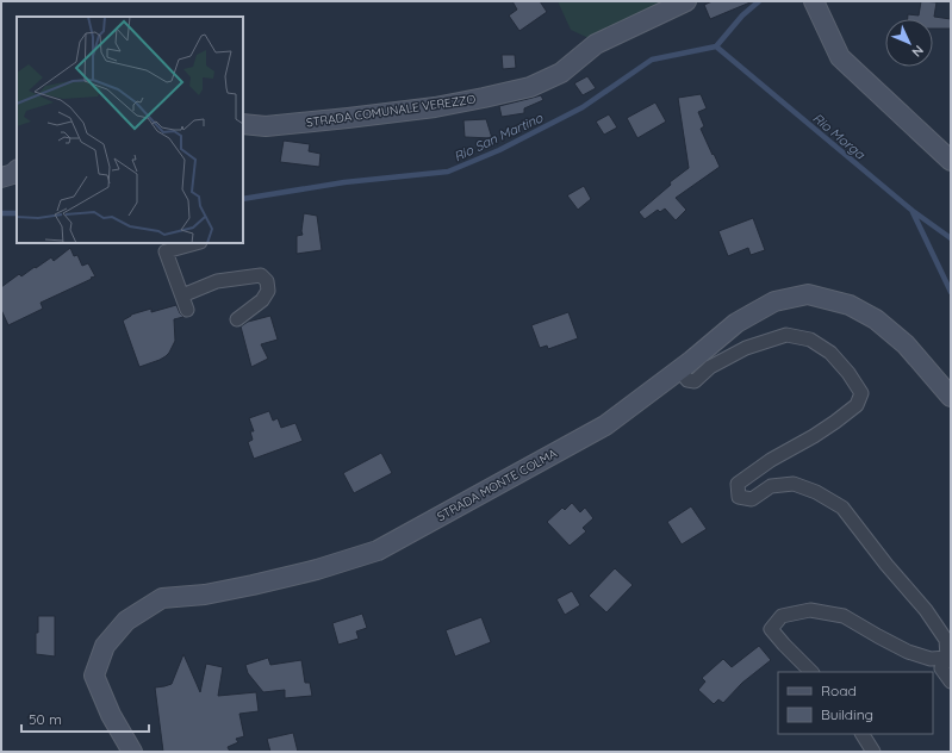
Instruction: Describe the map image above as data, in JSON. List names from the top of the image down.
{
  "streets": {
    "street": ["STRADA COMUNALE VEREZZO", "STRADA MONTE COLMA"]
  },
  "water": ["Rio Morga", "Rio San Martino"],
  "legend": ["Road", "Building"],
  "scale_bar": "50 m",
  "north": "bottom right"
}
